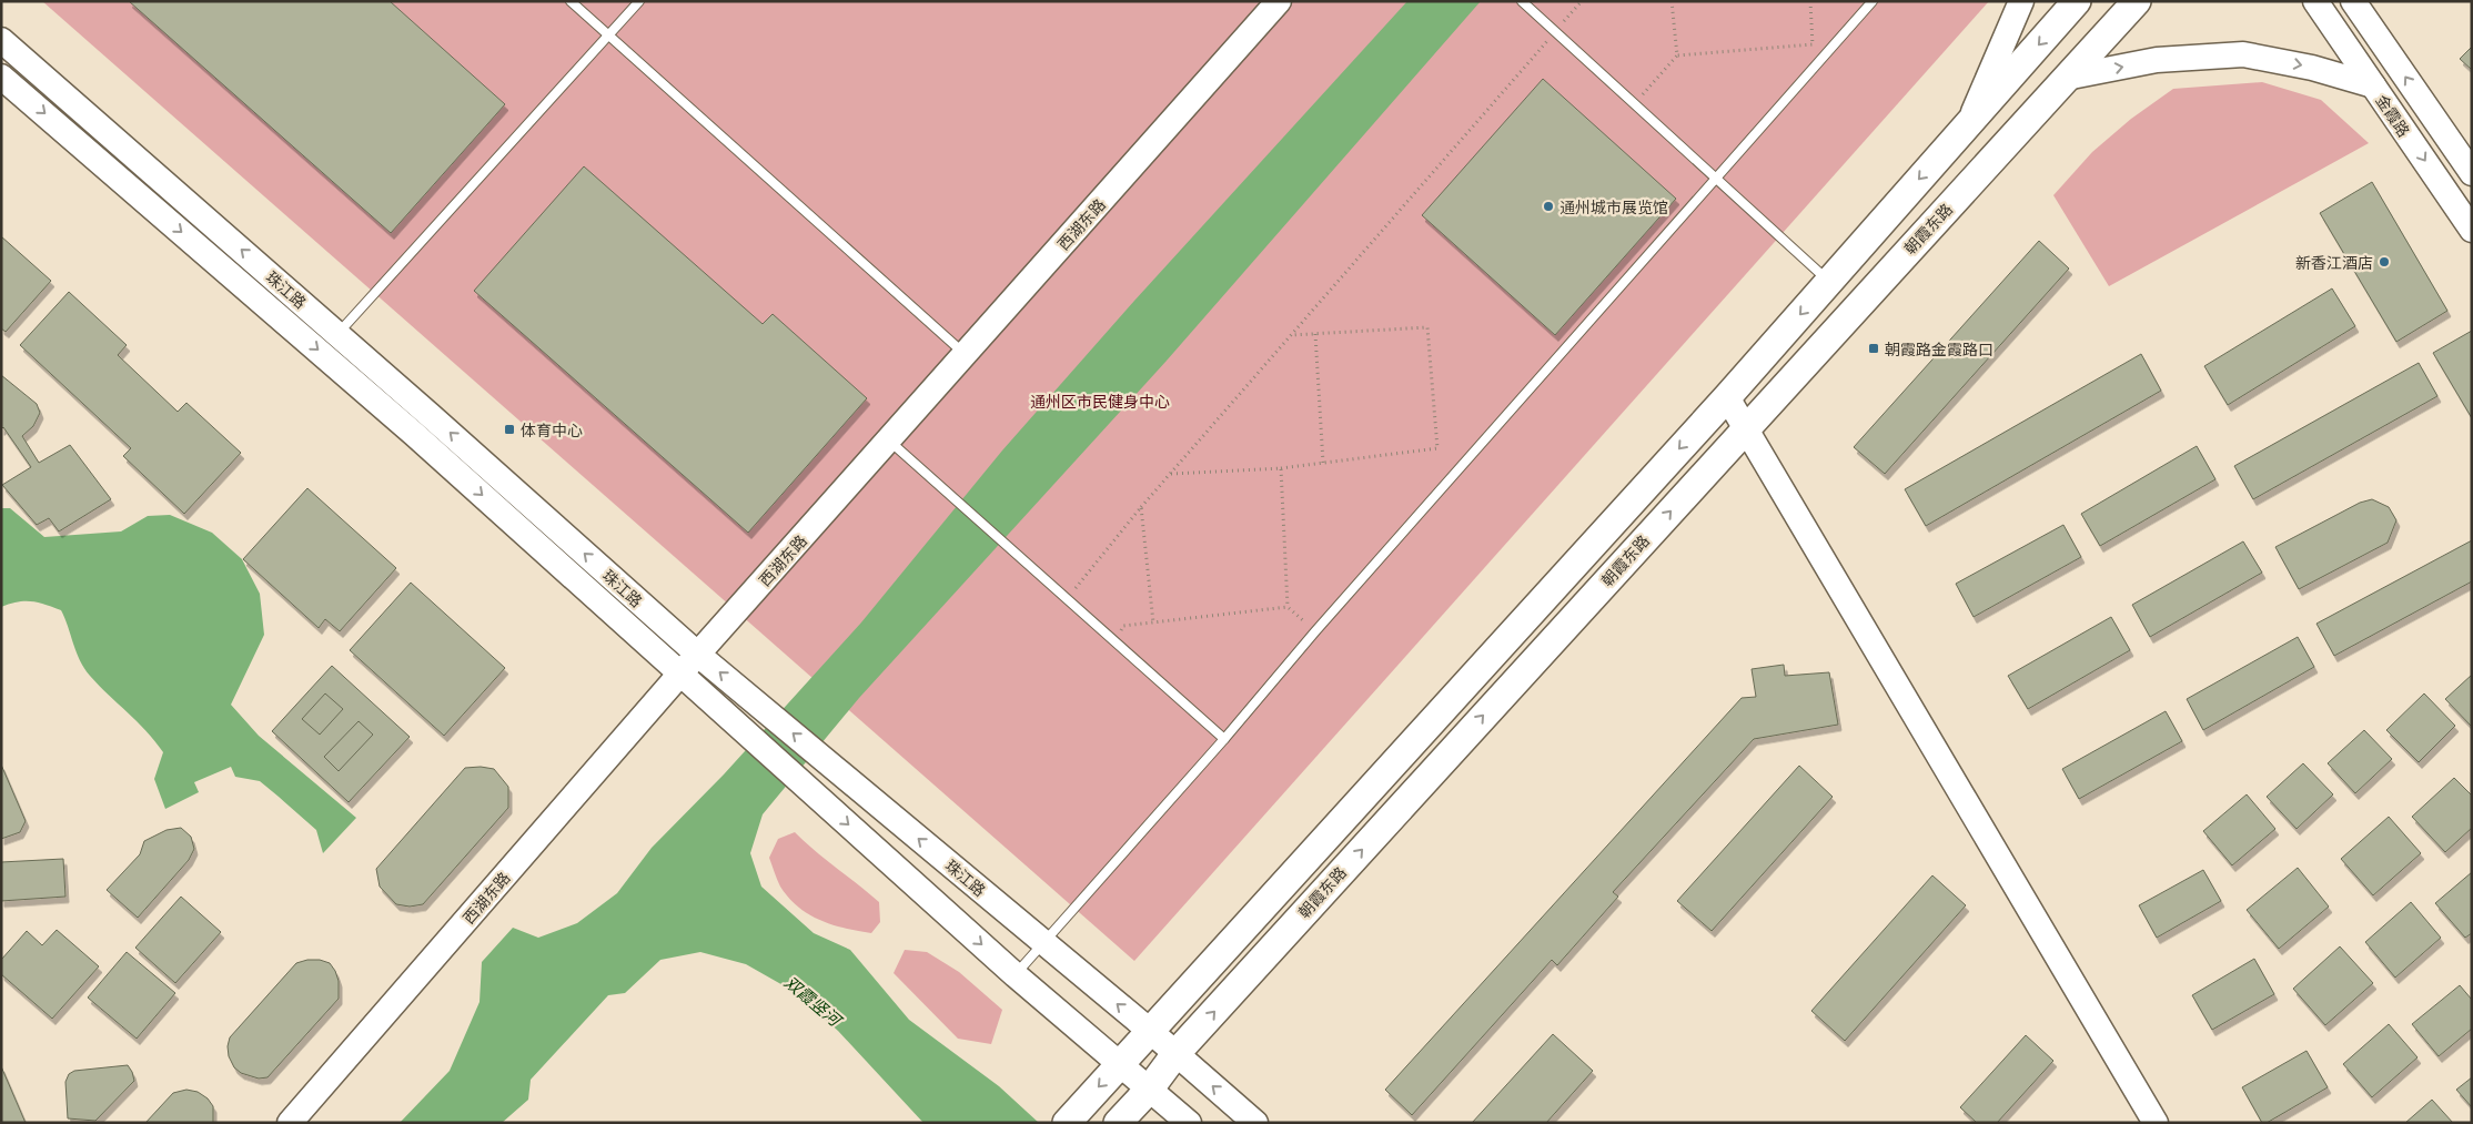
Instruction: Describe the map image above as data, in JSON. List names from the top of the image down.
{
  "streets": {
    "main road": ["朝霞东路"],
    "street": ["金霞路", "西湖东路", "珠江路"]
  },
  "crossings": [
    ["西湖东路", "珠江路"],
    ["朝霞东路", "珠江路"]
  ],
  "water": ["双霞竖河"],
  "parks": ["通州区市民健身中心"],
  "places": {
    "other": ["通州城市展览馆", "新香江酒店"],
    "transit": ["朝霞路金霞路口", "体育中心"]
  }
}
